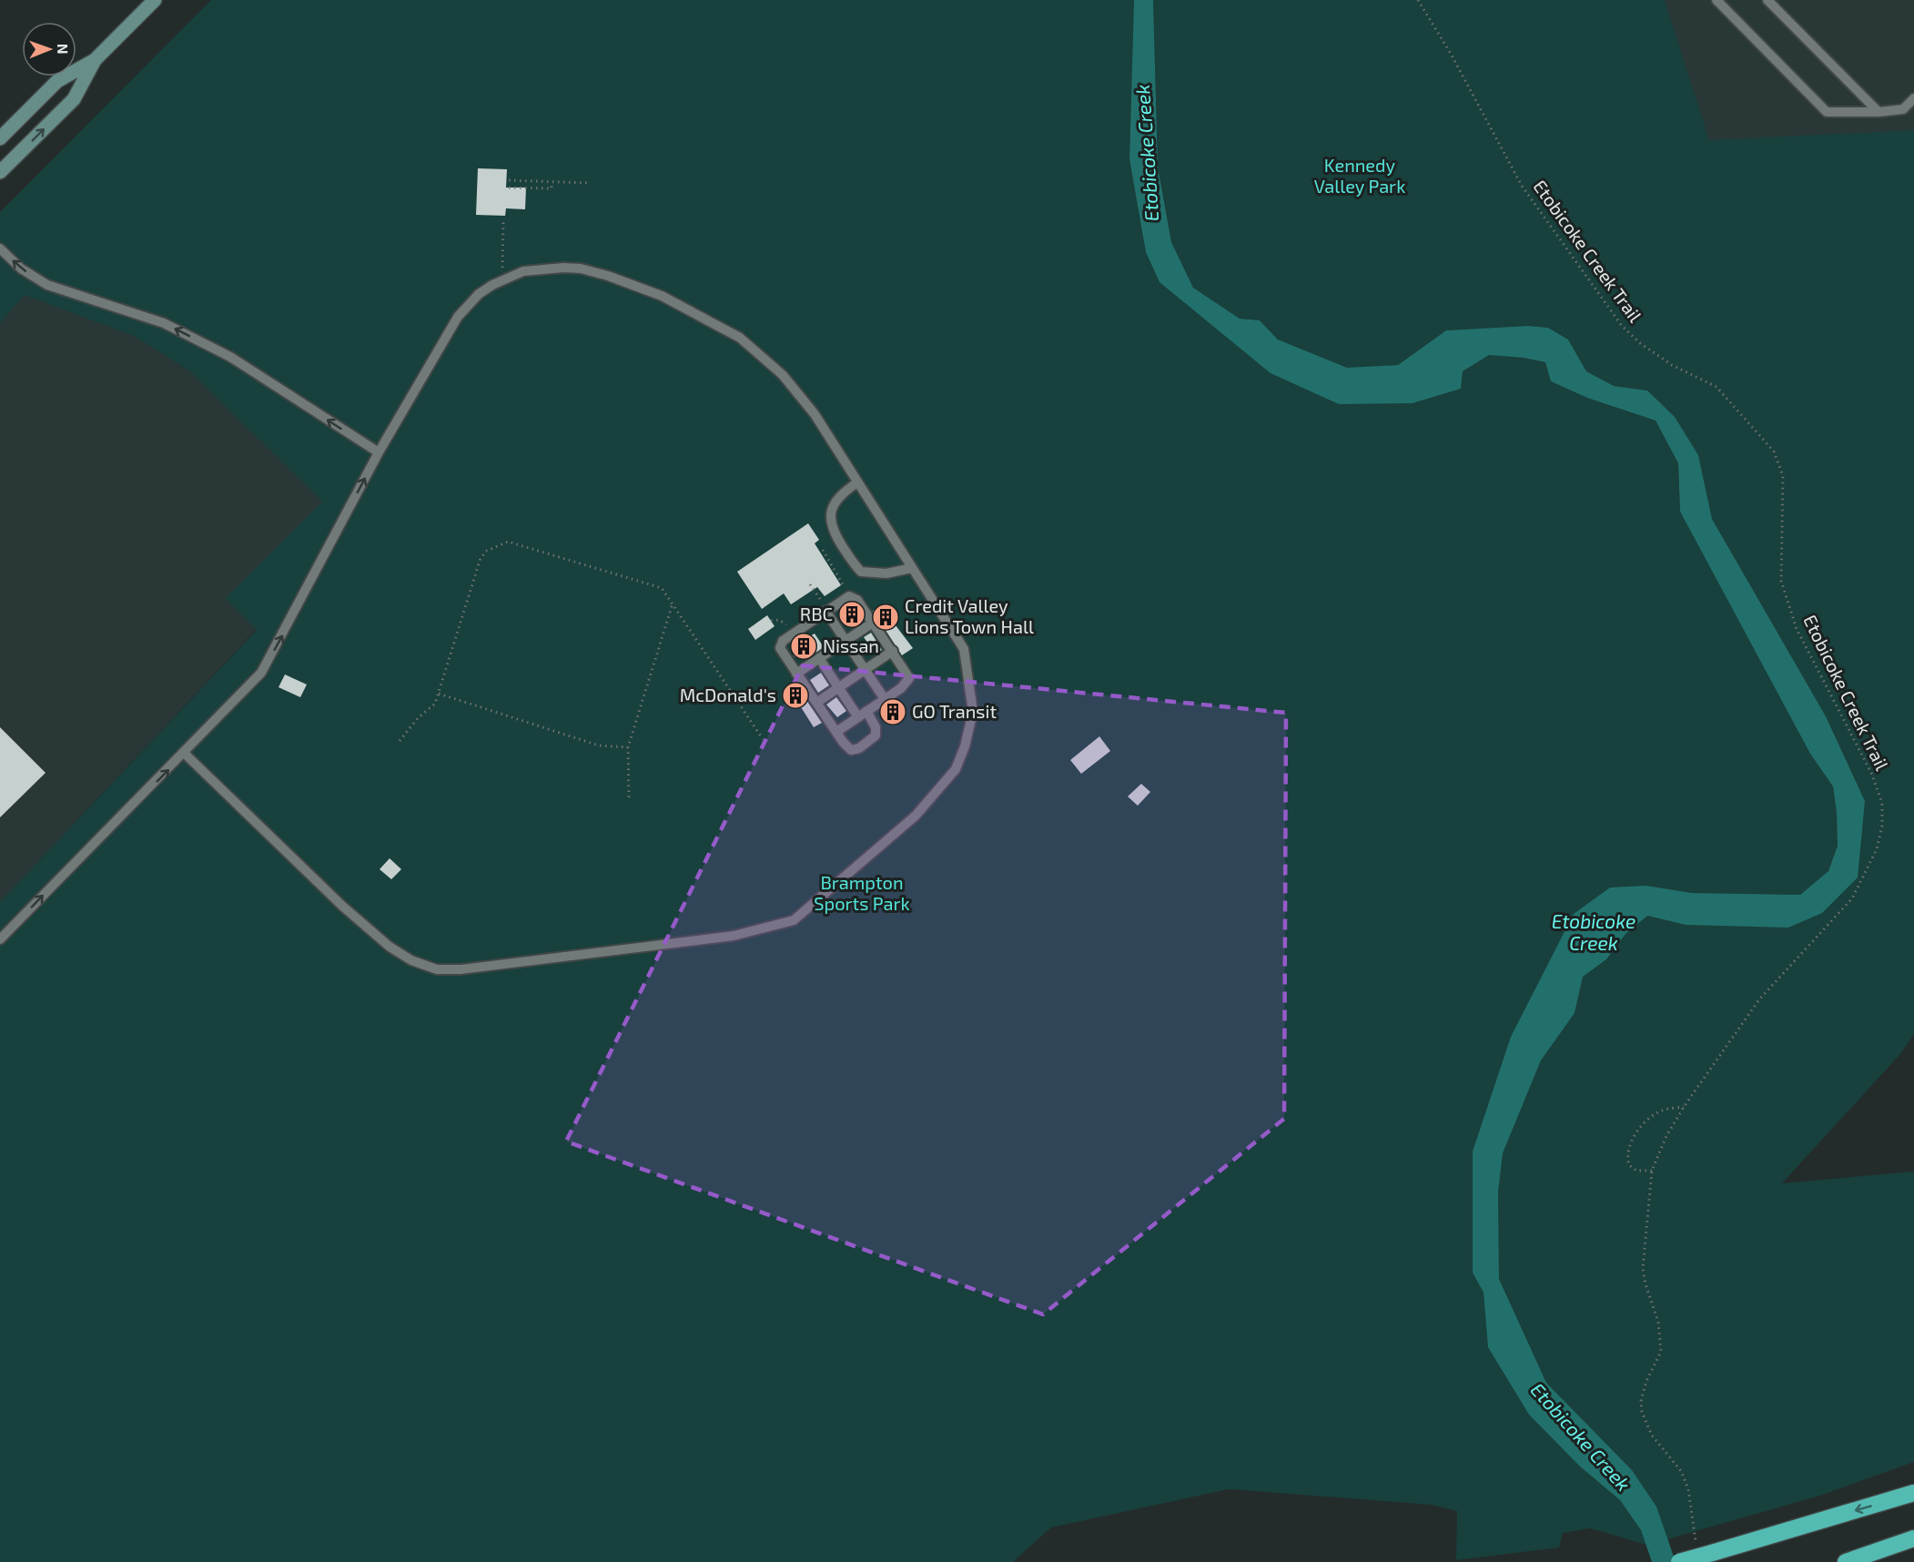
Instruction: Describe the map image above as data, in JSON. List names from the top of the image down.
{
  "streets": {
    "path": ["Etobicoke Creek Trail"]
  },
  "water": ["Etobicoke Creek"],
  "parks": ["Kennedy Valley Park", "Brampton Sports Park"],
  "places": {
    "building": [
      "RBC",
      "Credit Valley Lions Town Hall",
      "Nissan",
      "McDonald's",
      "GO Transit"
    ]
  },
  "north": "right"
}
